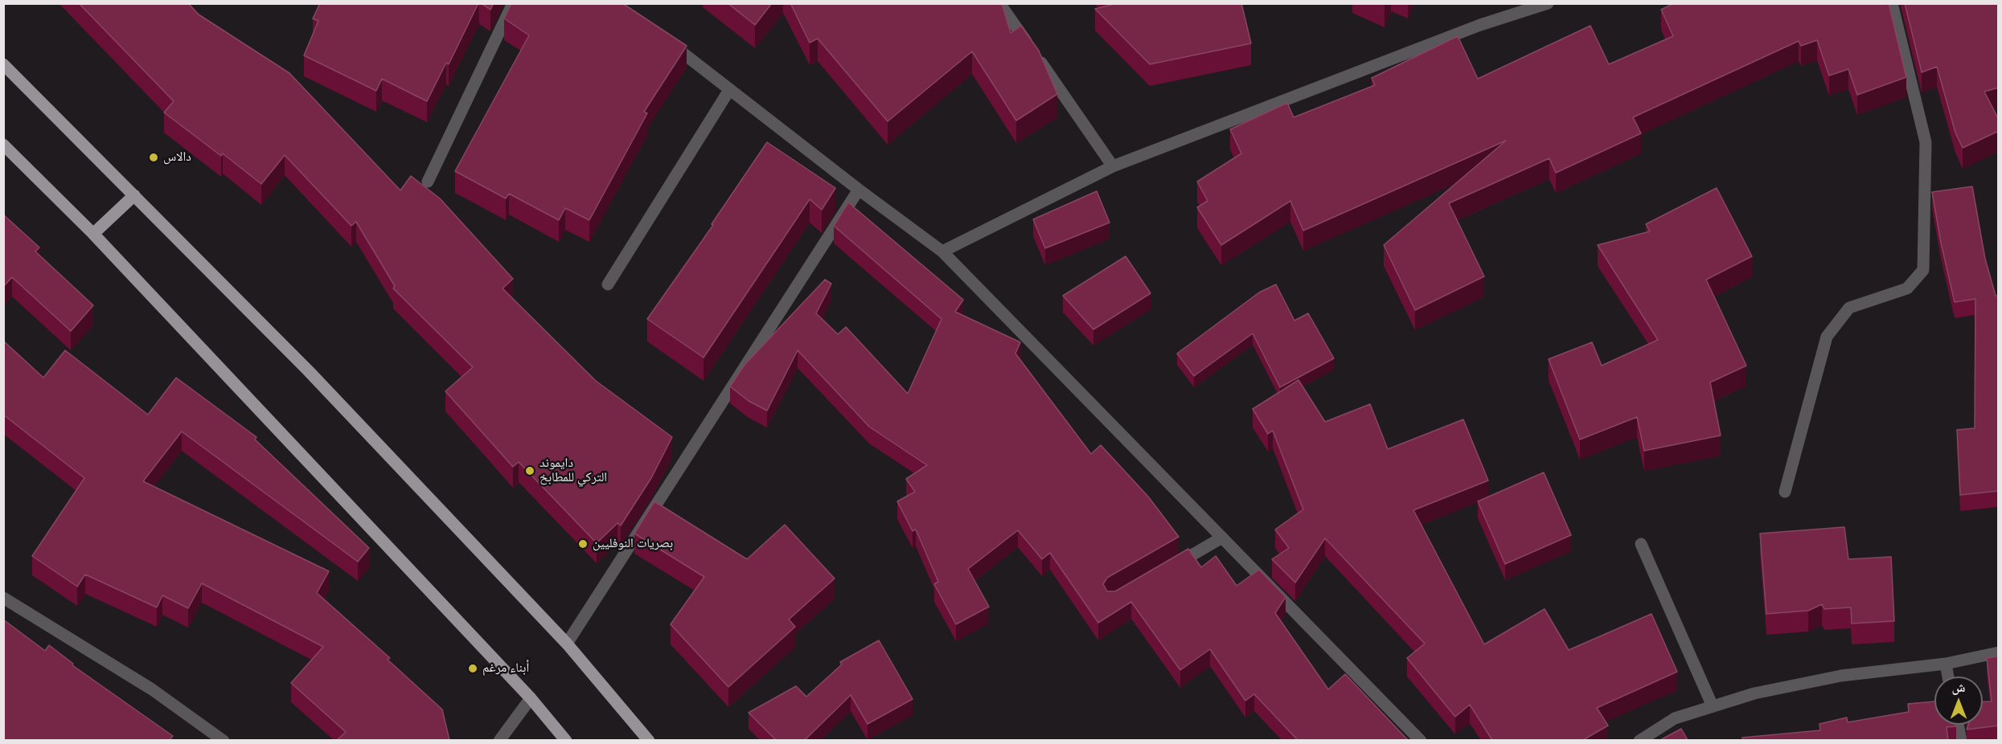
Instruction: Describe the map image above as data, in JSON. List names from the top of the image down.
{
  "places": [
    "دالاس",
    "دايموند التركي للمطابخ",
    "بصريات النوفليين",
    "أبناء مرغم"
  ],
  "north": "top"
}
